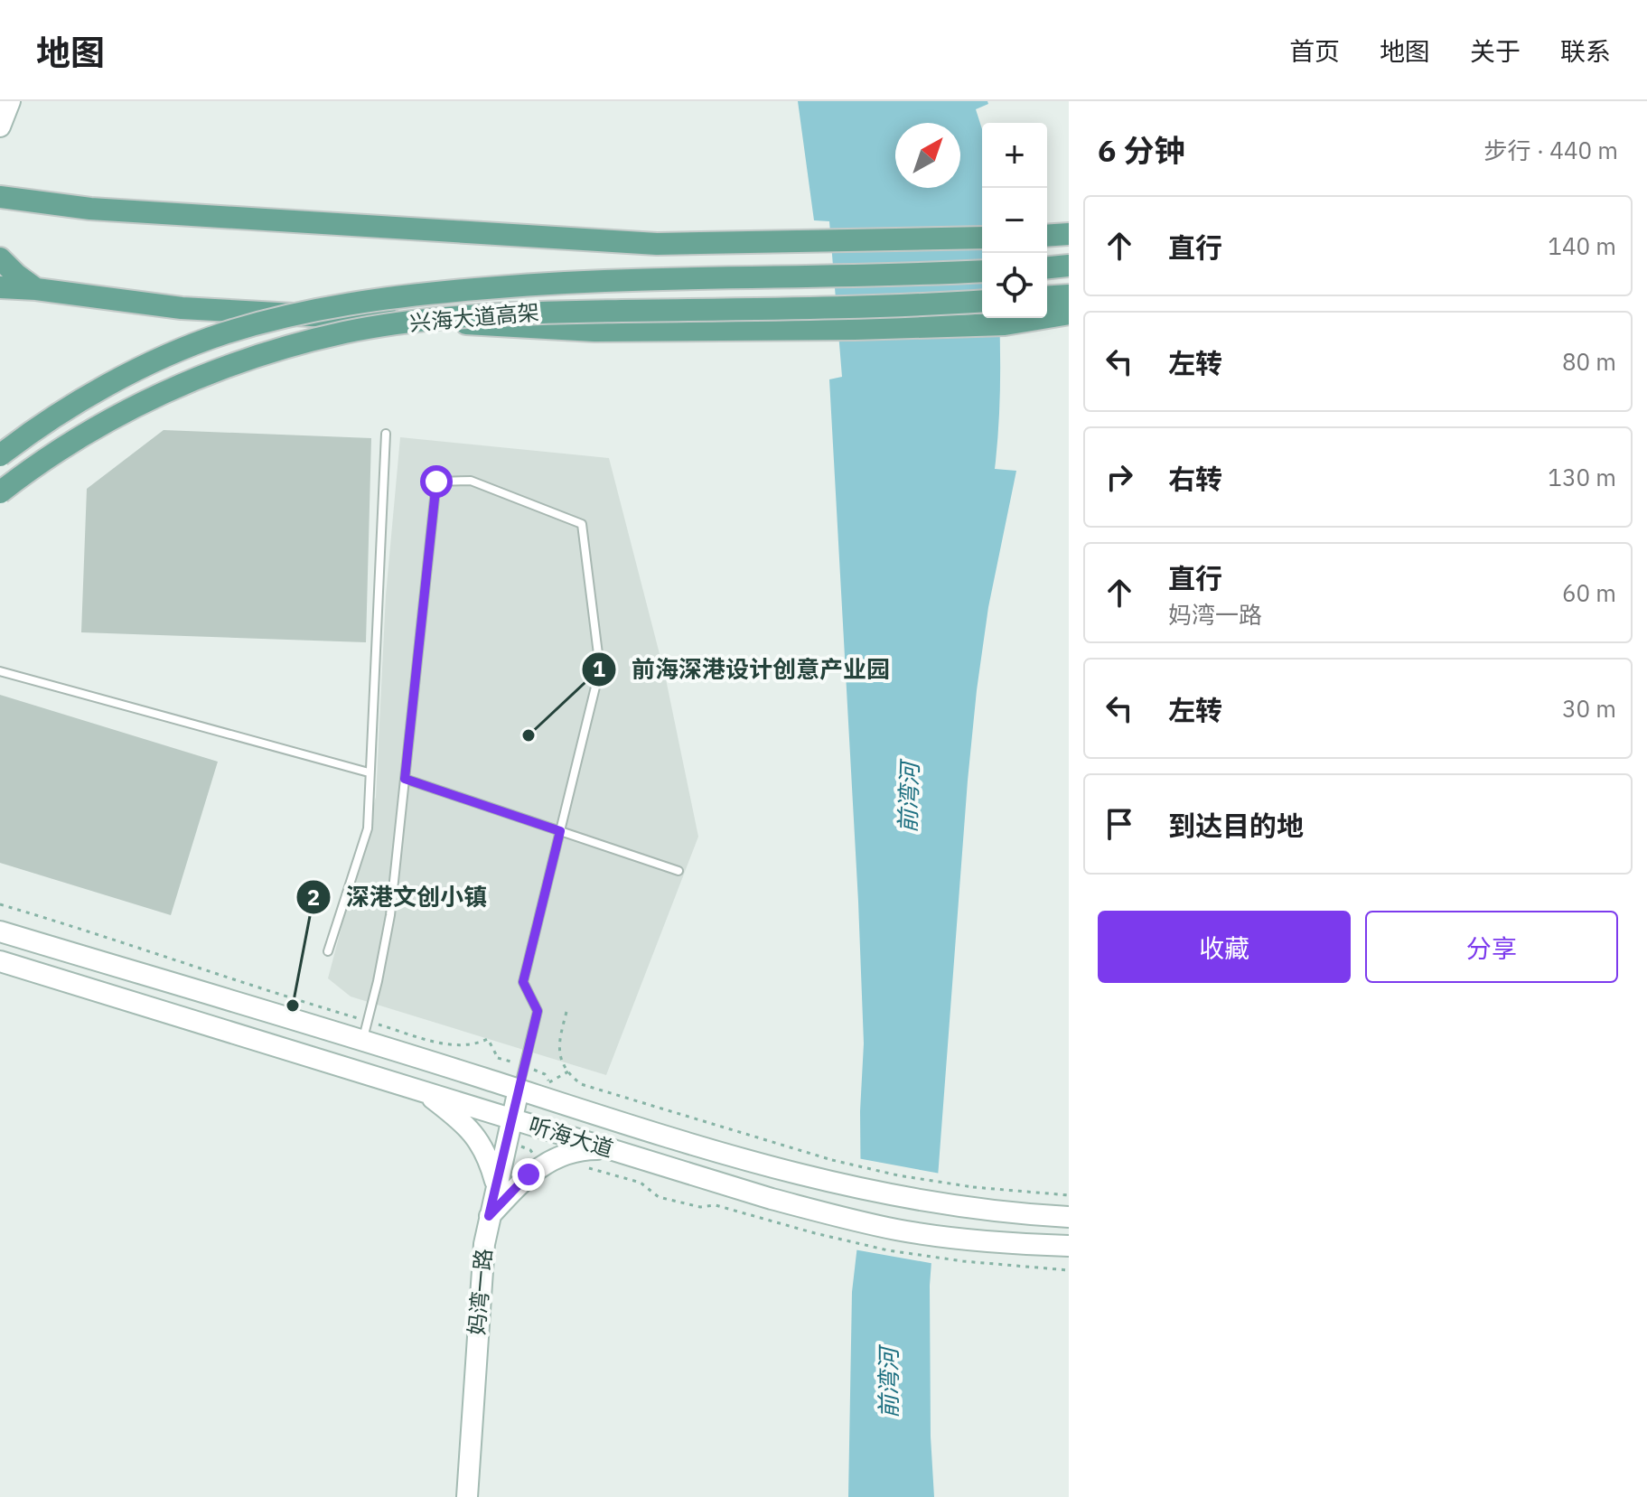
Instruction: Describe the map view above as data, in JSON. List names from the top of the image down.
{
  "streets": {
    "main road": ["兴海大道高架", "听海大道", "妈湾一路"]
  },
  "crossings": [
    ["听海大道", "妈湾一路"]
  ],
  "water": ["前湾河"],
  "places": ["前海深港设计创意产业园", "深港文创小镇"],
  "north": "top right",
  "page": {
    "header": "地图",
    "nav": [
      "首页",
      "地图",
      "关于",
      "联系"
    ],
    "heading": ["6 分钟", "步行 · 440 m"],
    "map_buttons": ["+", "−"],
    "list": [
      ["直行", "140 m"],
      ["左转", "80 m"],
      ["右转", "130 m"],
      ["直行", "妈湾一路", "60 m"],
      ["左转", "30 m"],
      "到达目的地"
    ],
    "buttons": ["收藏", "分享"]
  }
}
